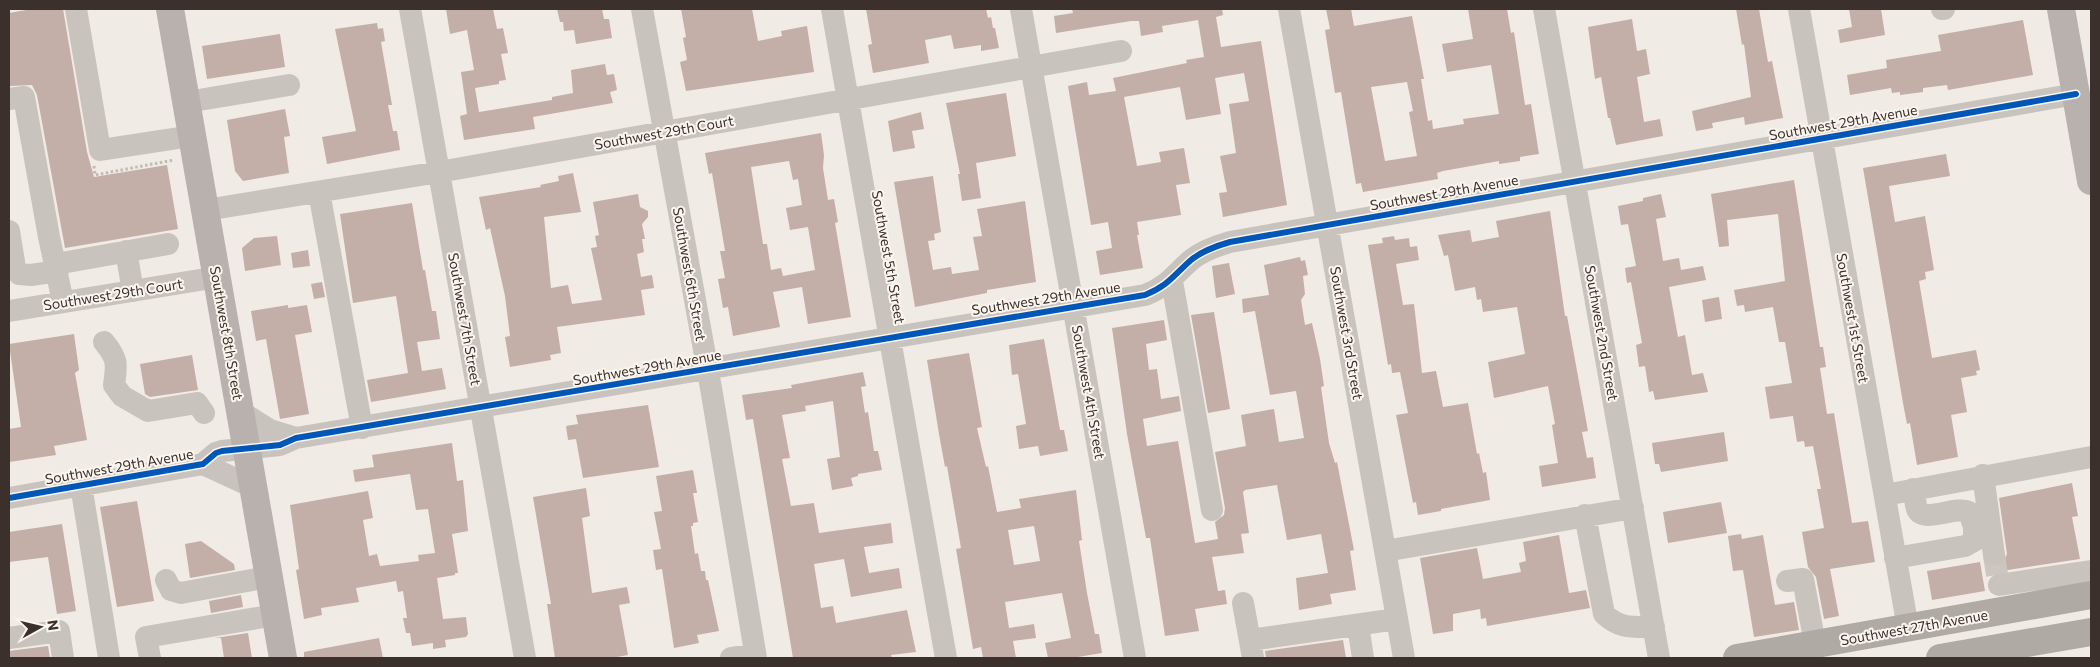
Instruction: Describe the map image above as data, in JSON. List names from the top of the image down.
{
  "streets": {
    "highway": ["Southwest 27th Avenue"],
    "main road": ["Southwest 8th Street"],
    "street": [
      "Southwest 29th Avenue",
      "Southwest 29th Court",
      "Southwest 5th Street",
      "Southwest 6th Street",
      "Southwest 1st Street",
      "Southwest 7th Street",
      "Southwest 3rd Street",
      "Southwest 2nd Street",
      "Southwest 4th Street"
    ]
  },
  "crossings": [
    ["Southwest 29th Avenue", "Southwest 5th Street"],
    ["Southwest 29th Avenue", "Southwest 6th Street"],
    ["Southwest 29th Avenue", "Southwest 1st Street"],
    ["Southwest 29th Avenue", "Southwest 7th Street"],
    ["Southwest 29th Avenue", "Southwest 8th Street"],
    ["Southwest 29th Avenue", "Southwest 3rd Street"],
    ["Southwest 29th Avenue", "Southwest 2nd Street"],
    ["Southwest 29th Avenue", "Southwest 4th Street"],
    ["Southwest 29th Court", "Southwest 5th Street"],
    ["Southwest 29th Court", "Southwest 6th Street"],
    ["Southwest 29th Court", "Southwest 7th Street"],
    ["Southwest 29th Court", "Southwest 8th Street"],
    ["Southwest 29th Court", "Southwest 4th Street"],
    ["Southwest 1st Street", "Southwest 27th Avenue"]
  ],
  "north": "right"
}
